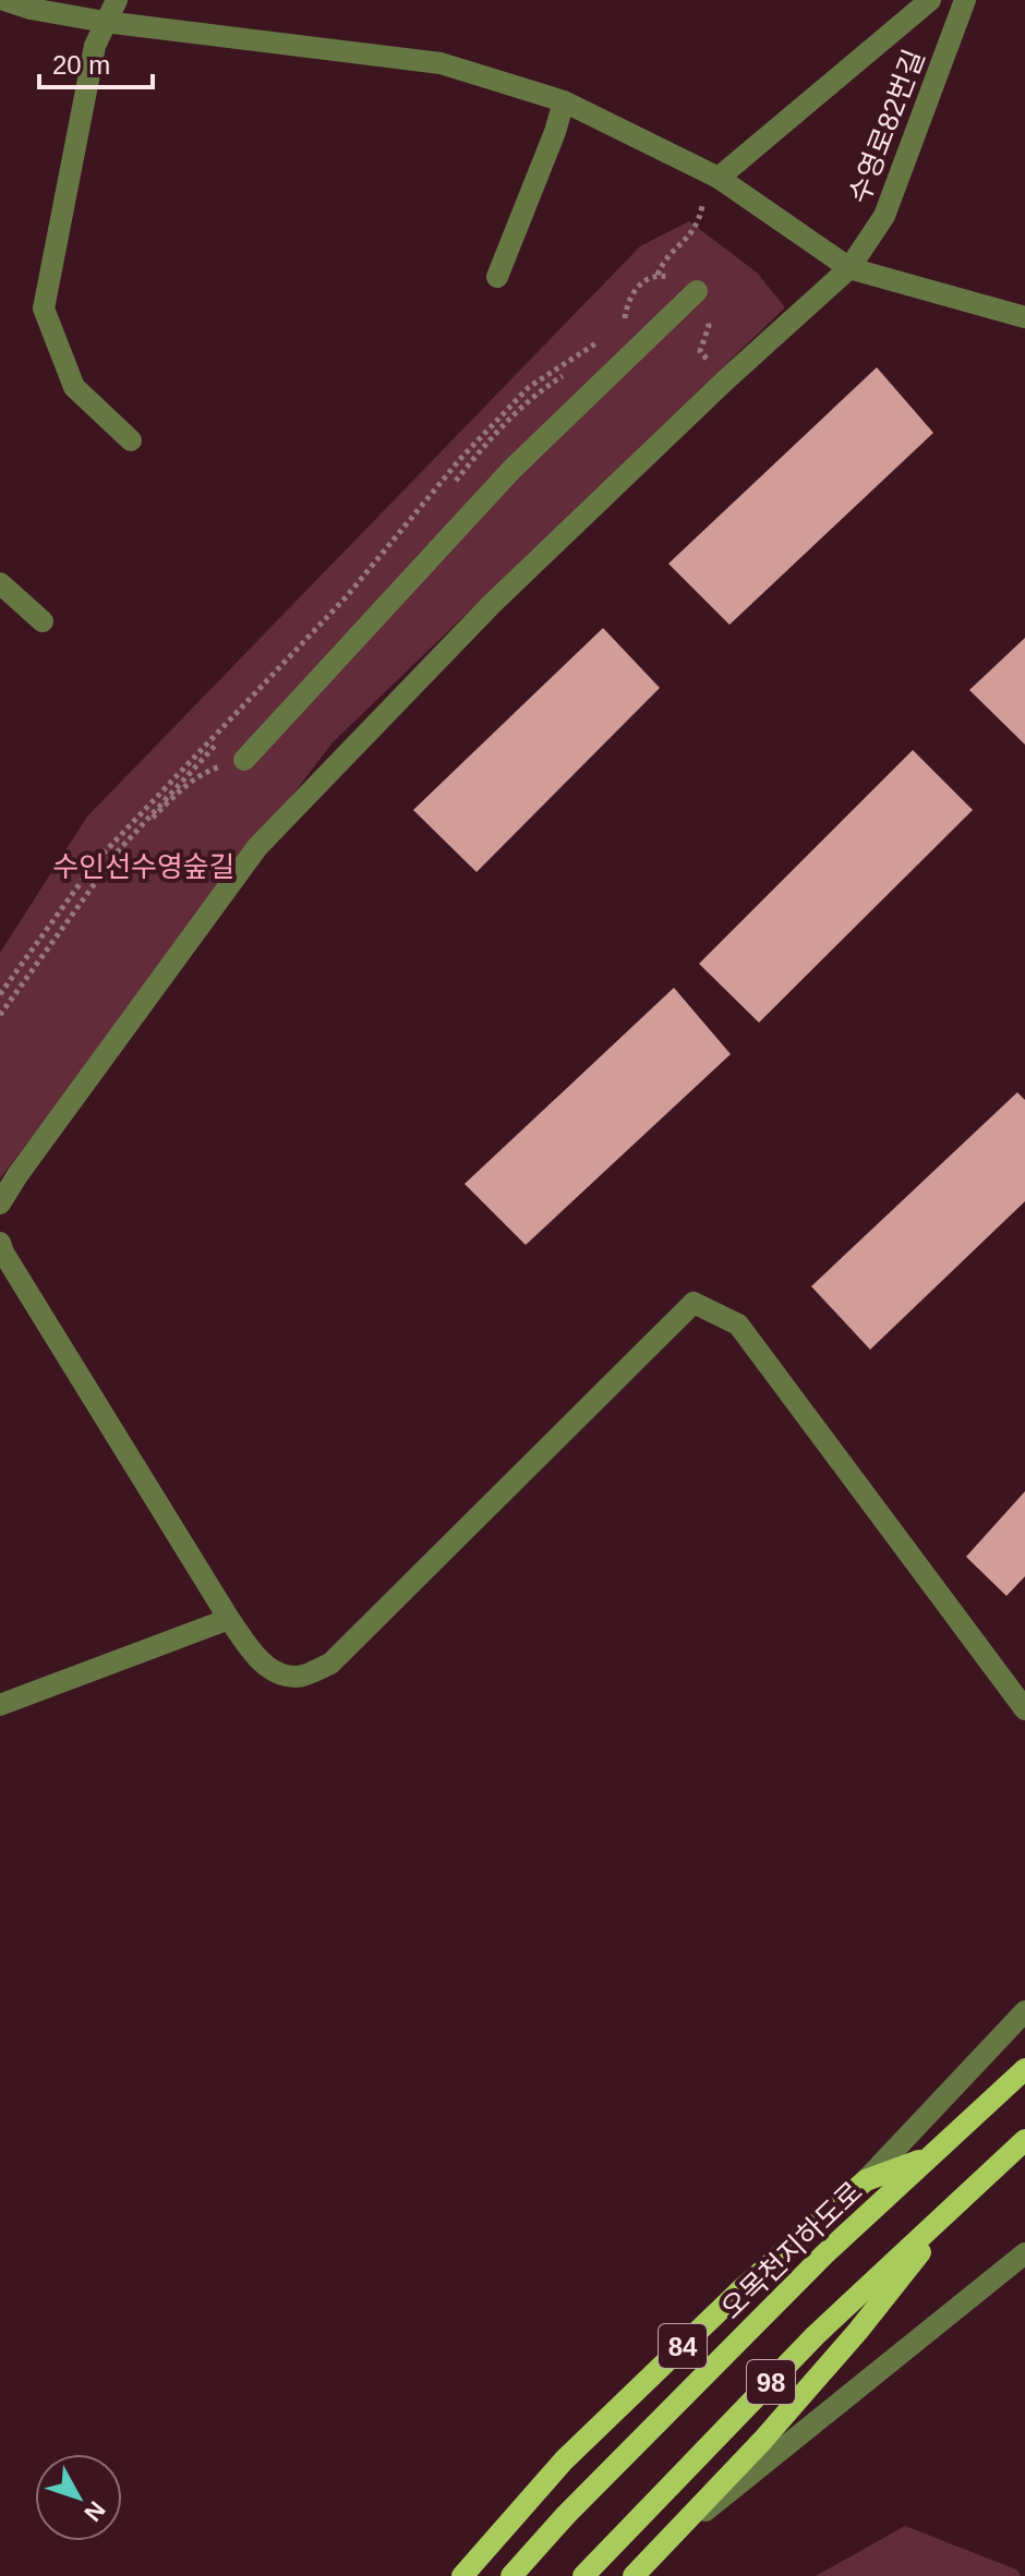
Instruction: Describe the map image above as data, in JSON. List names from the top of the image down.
{
  "streets": {
    "main road": ["오목천지하도로", "84", "98"],
    "street": ["수영로82번길"]
  },
  "crossings": [
    ["오목천지하도로", "84"]
  ],
  "parks": ["수인선수영숲길"],
  "scale_bar": "20 m",
  "north": "bottom right"
}
